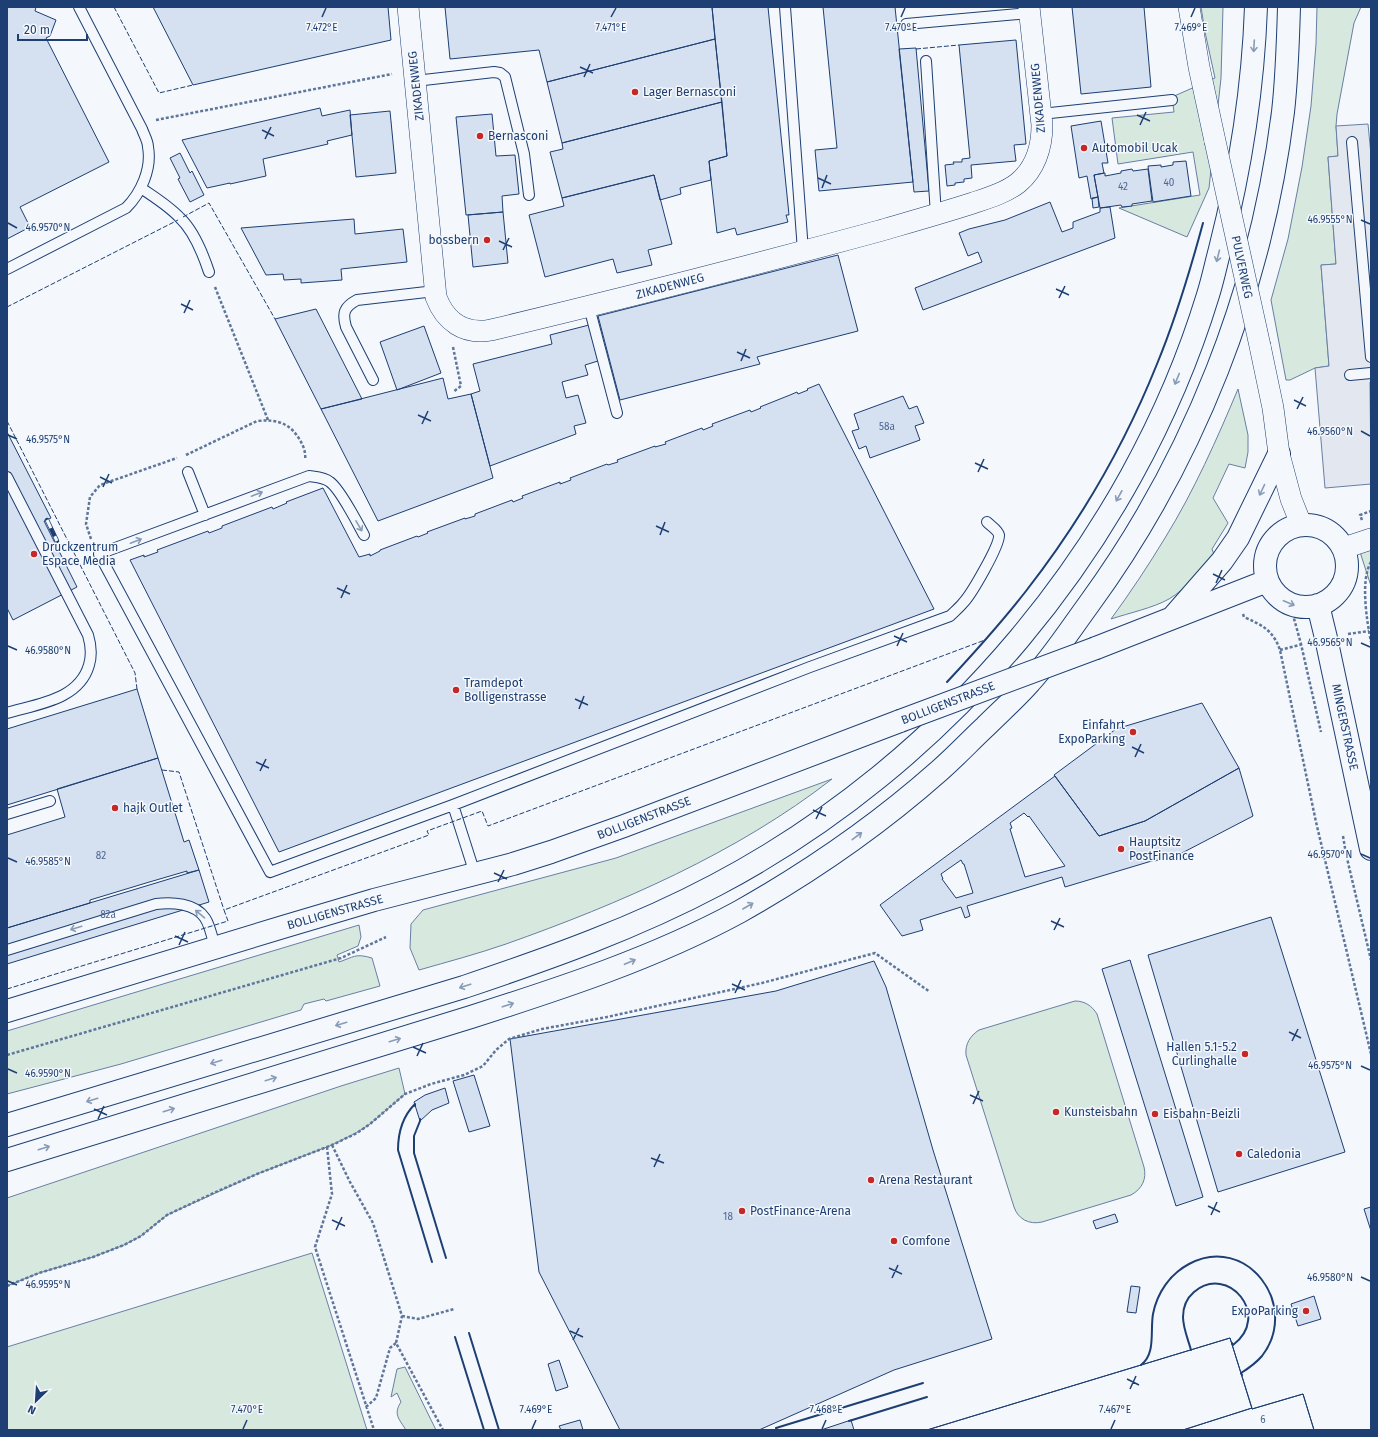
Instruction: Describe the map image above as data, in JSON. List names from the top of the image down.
{
  "streets": {
    "main road": ["BOLLIGENSTRASSE", "MINGERSTRASSE"],
    "street": ["ZIKADENWEG", "PULVERWEG"]
  },
  "crossings": [
    ["PULVERWEG", "BOLLIGENSTRASSE"],
    ["PULVERWEG", "MINGERSTRASSE"],
    ["BOLLIGENSTRASSE", "MINGERSTRASSE"]
  ],
  "places": [
    "Lager Bernasconi",
    "Bernasconi",
    "Automobil Ucak",
    "bossbern",
    "Druckzentrum Espace Media",
    "Tramdepot Bolligenstrasse",
    "Einfahrt ExpoParking",
    "hajk Outlet",
    "Hauptsitz PostFinance",
    "Hallen 5.1-5.2 Curlinghalle",
    "Kunsteisbahn",
    "Eisbahn-Beizli",
    "Caledonia",
    "Arena Restaurant",
    "PostFinance-Arena",
    "Comfone",
    "ExpoParking"
  ],
  "house_numbers": [
    "40",
    "42",
    "58a",
    "82",
    "82a",
    "18",
    "6"
  ],
  "scale_bar": "20 m",
  "north": "bottom left",
  "coordinates": [
    "7.472°E",
    "7.471°E",
    "7.470°E",
    "7.469°E",
    "46.9555°N",
    "46.9570°N",
    "46.9560°N",
    "46.9575°N",
    "46.9565°N",
    "46.9580°N",
    "46.9585°N",
    "46.9590°N",
    "46.9595°N",
    "7.468°E",
    "7.467°E"
  ]
}
